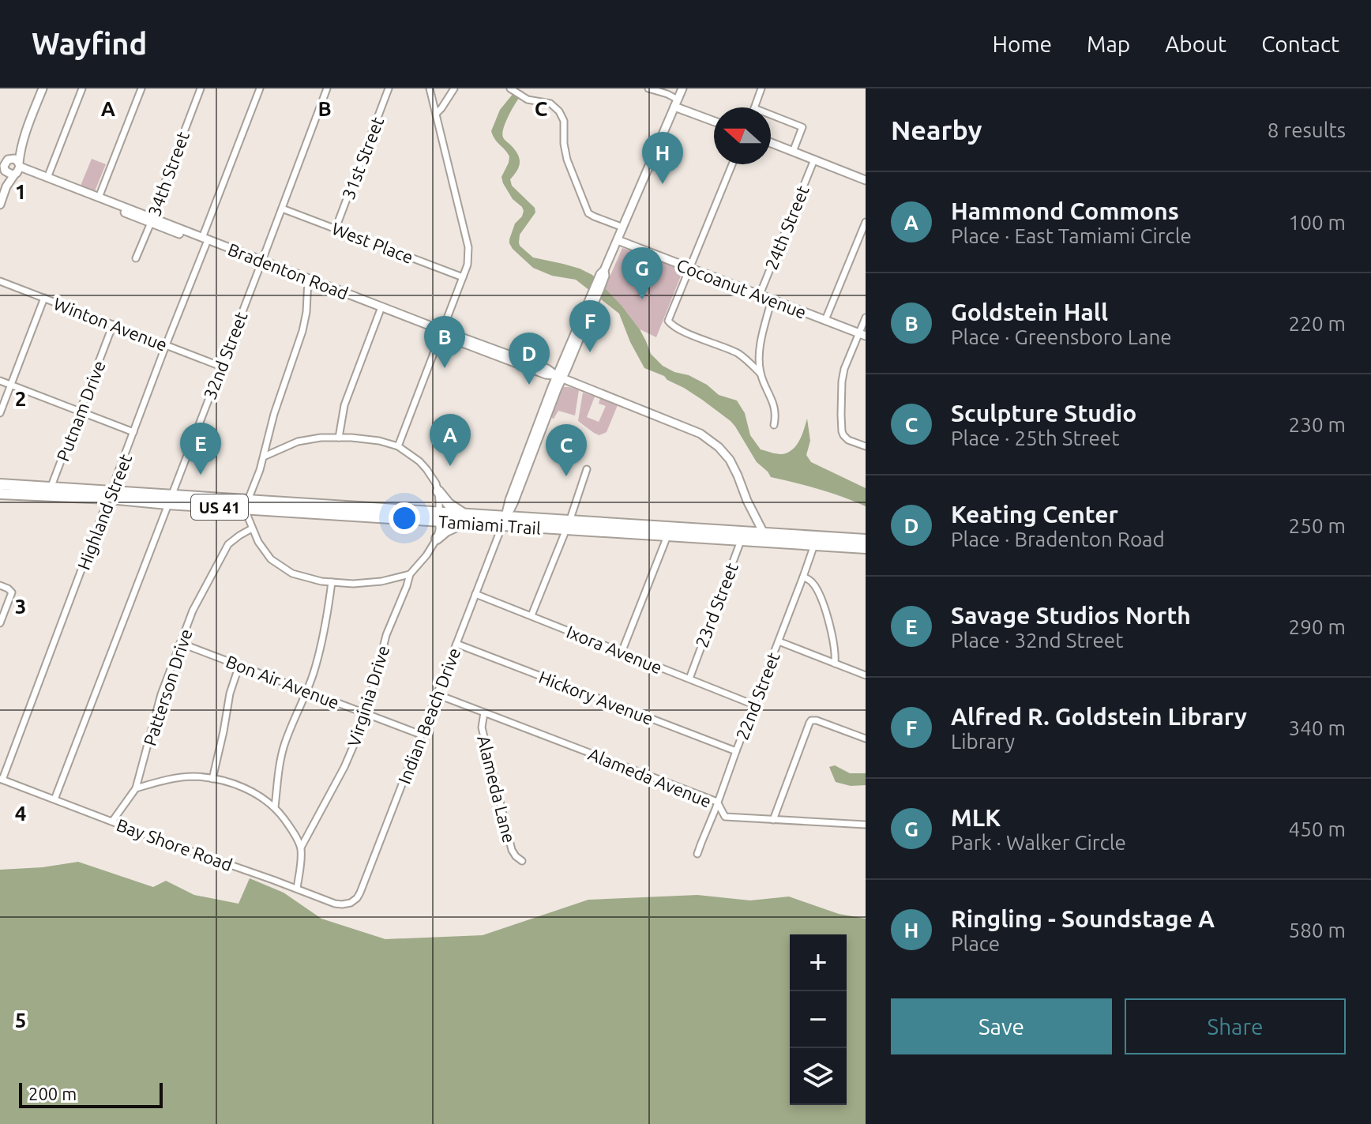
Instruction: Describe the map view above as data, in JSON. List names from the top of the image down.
{
  "streets": {
    "main road": ["US 41", "Tamiami Trail"],
    "street": [
      "31st Street",
      "34th Street",
      "24th Street",
      "West Place",
      "Bradenton Road",
      "Cocoanut Avenue",
      "Winton Avenue",
      "32nd Street",
      "Putnam Drive",
      "Highland Street",
      "23rd Street",
      "Ixora Avenue",
      "Bon Air Avenue",
      "Patterson Drive",
      "Virginia Drive",
      "22nd Street",
      "Hickory Avenue",
      "Indian Beach Drive",
      "Alameda Avenue",
      "Alameda Lane",
      "Bay Shore Road"
    ]
  },
  "crossings": [
    ["31st Street", "West Place"],
    ["34th Street", "Bradenton Road"],
    ["24th Street", "Cocoanut Avenue"],
    ["West Place", "32nd Street"],
    ["Bradenton Road", "32nd Street"],
    ["Bradenton Road", "Highland Street"],
    ["Bradenton Road", "Tamiami Trail"],
    ["Winton Avenue", "32nd Street"],
    ["Winton Avenue", "Putnam Drive"],
    ["Winton Avenue", "Highland Street"],
    ["32nd Street", "Tamiami Trail"],
    ["32nd Street", "Bay Shore Road"],
    ["Putnam Drive", "Tamiami Trail"],
    ["Highland Street", "Tamiami Trail"],
    ["Highland Street", "Bay Shore Road"],
    ["Tamiami Trail", "23rd Street"],
    ["Tamiami Trail", "22nd Street"],
    ["Tamiami Trail", "Indian Beach Drive"],
    ["23rd Street", "Ixora Avenue"],
    ["Ixora Avenue", "22nd Street"],
    ["Ixora Avenue", "Indian Beach Drive"],
    ["Bon Air Avenue", "Patterson Drive"],
    ["Bon Air Avenue", "Virginia Drive"],
    ["Bon Air Avenue", "Indian Beach Drive"],
    ["Patterson Drive", "Bay Shore Road"],
    ["22nd Street", "Hickory Avenue"],
    ["22nd Street", "Alameda Avenue"],
    ["Hickory Avenue", "Indian Beach Drive"],
    ["Indian Beach Drive", "Alameda Avenue"],
    ["Indian Beach Drive", "Bay Shore Road"],
    ["Alameda Avenue", "Alameda Lane"]
  ],
  "scale_bar": "200 m",
  "north": "left",
  "page": {
    "header": "Wayfind",
    "nav": [
      "Home",
      "Map",
      "About",
      "Contact"
    ],
    "heading": ["Nearby", "8 results"],
    "pins": [
      "H",
      "G",
      "F",
      "B",
      "D",
      "A",
      "E",
      "C"
    ],
    "list": [
      {
        "mark": "A",
        "name": "Hammond Commons",
        "note": "Place · East Tamiami Circle",
        "value": "100 m"
      },
      {
        "mark": "B",
        "name": "Goldstein Hall",
        "note": "Place · Greensboro Lane",
        "value": "220 m"
      },
      {
        "mark": "C",
        "name": "Sculpture Studio",
        "note": "Place · 25th Street",
        "value": "230 m"
      },
      {
        "mark": "D",
        "name": "Keating Center",
        "note": "Place · Bradenton Road",
        "value": "250 m"
      },
      {
        "mark": "E",
        "name": "Savage Studios North",
        "note": "Place · 32nd Street",
        "value": "290 m"
      },
      {
        "mark": "F",
        "name": "Alfred R. Goldstein Library",
        "note": "Library",
        "value": "340 m"
      },
      {
        "mark": "G",
        "name": "MLK",
        "note": "Park · Walker Circle",
        "value": "450 m"
      },
      {
        "mark": "H",
        "name": "Ringling - Soundstage A",
        "note": "Place",
        "value": "580 m"
      }
    ],
    "map_buttons": ["+", "−"],
    "buttons": ["Save", "Share"],
    "scale": "200 m"
  },
  "grid": {
    "columns": ["A", "B", "C"],
    "rows": [
      "1",
      "2",
      "3",
      "4",
      "5"
    ]
  }
}
